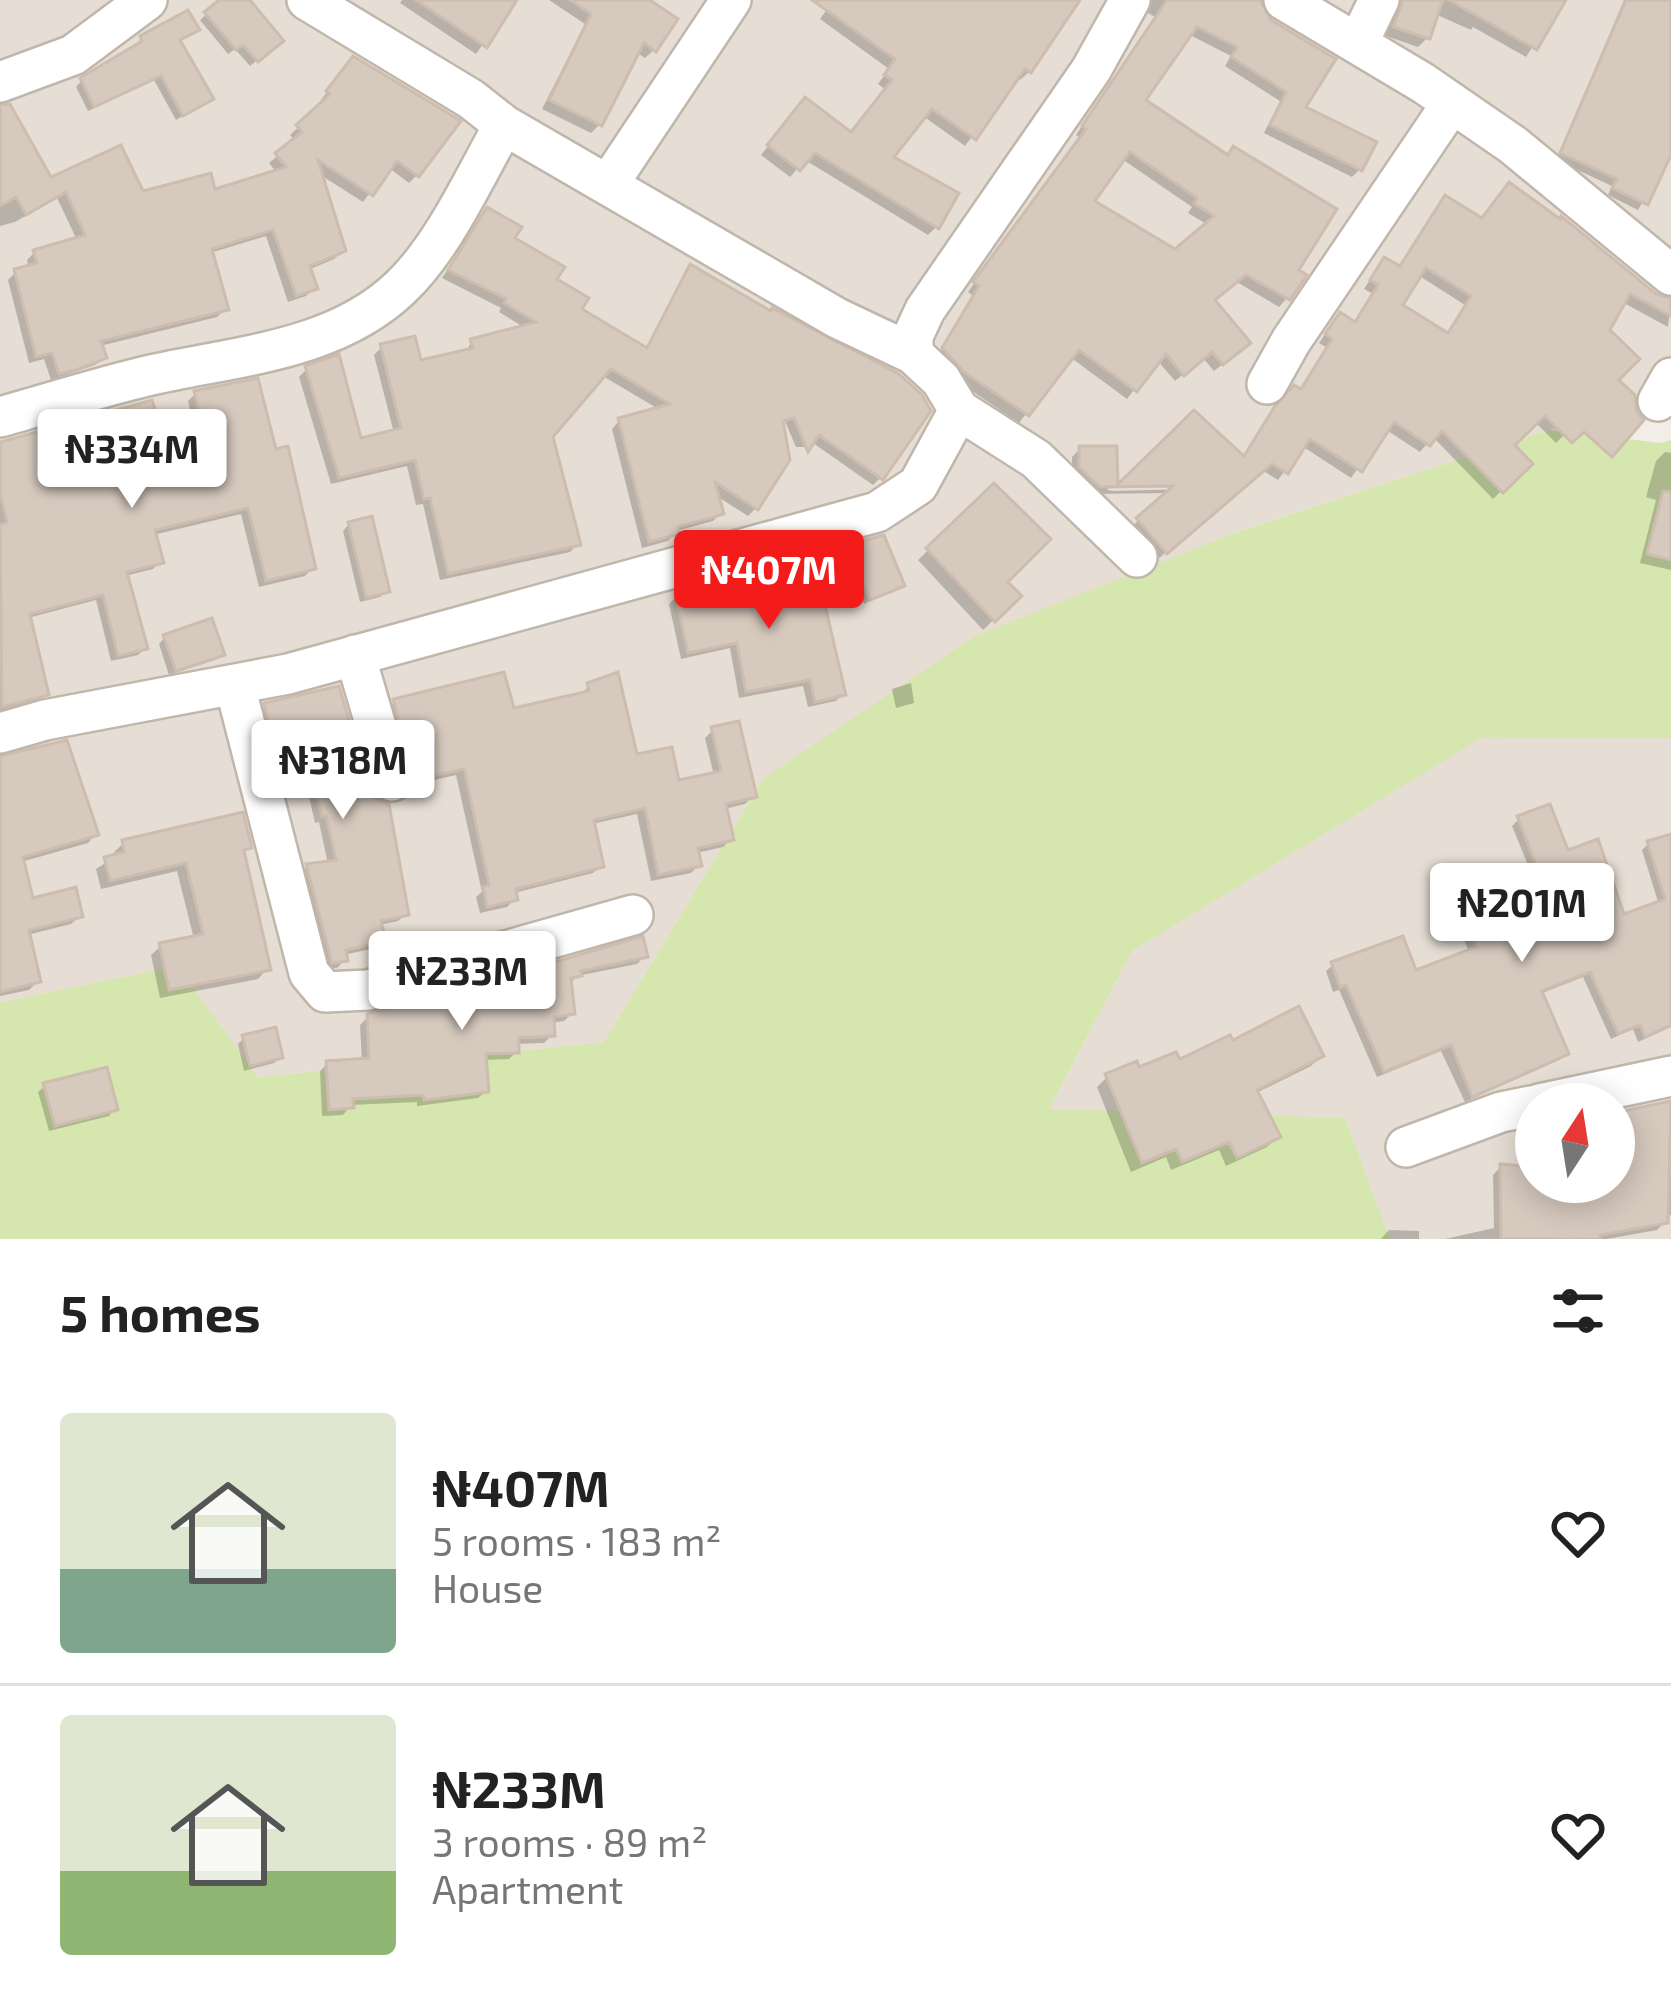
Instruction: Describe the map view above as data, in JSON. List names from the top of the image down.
{
  "north": "top",
  "page": {
    "price": [
      "₦334M",
      "₦407M",
      "₦318M",
      "₦201M",
      "₦233M"
    ],
    "heading": "5 homes",
    "list": [
      {
        "name": "₦407M",
        "note": "5 rooms · 183 m² · House"
      },
      {
        "name": "₦233M",
        "note": "3 rooms · 89 m² · Apartment"
      }
    ]
  }
}
